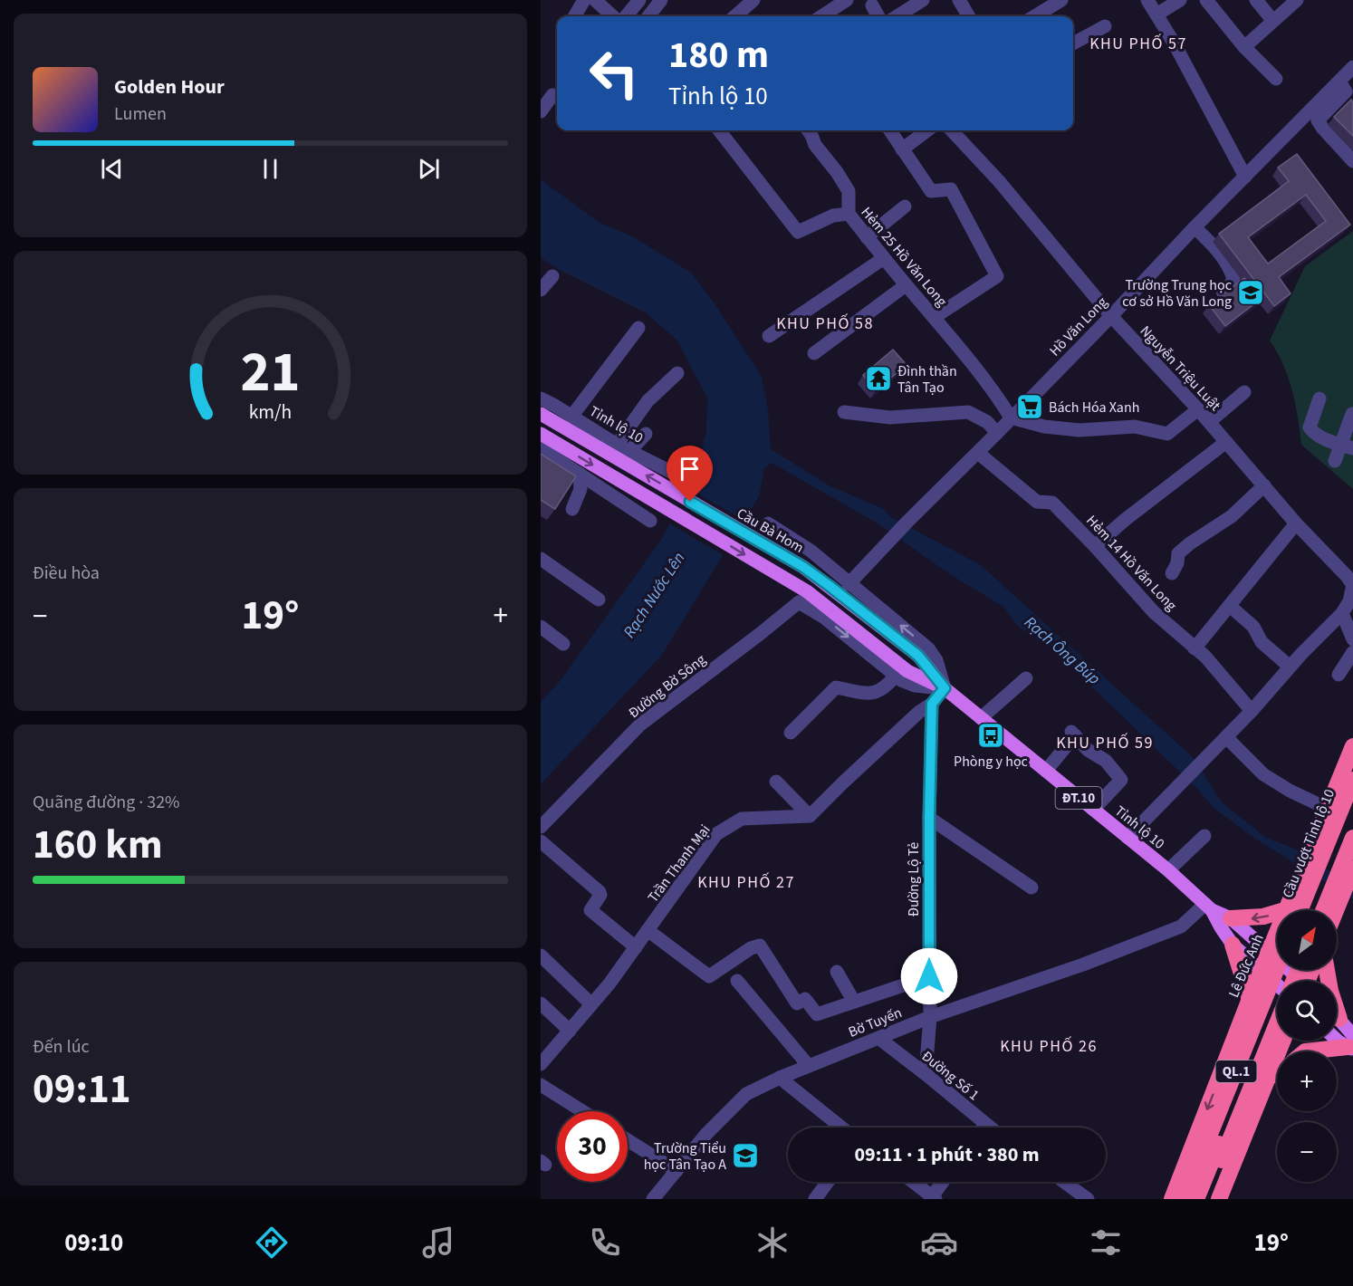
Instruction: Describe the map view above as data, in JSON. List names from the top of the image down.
{
  "streets": {
    "highway": ["Cầu vượt Tỉnh lộ 10", "Lê Đức Anh", "QL.1"],
    "main road": ["Tỉnh lộ 10", "Cầu Bà Hom", "ĐT.10"],
    "street": [
      "Hẻm 25 Hồ Văn Long",
      "Hồ Văn Long",
      "Nguyễn Triệu Luật",
      "Hẻm 14 Hồ Văn Long",
      "Đường Bờ Sông",
      "Trần Thanh Mại",
      "Đường Lộ Tẻ",
      "Bờ Tuyến",
      "Đường Số 1"
    ]
  },
  "crossings": [
    ["Hẻm 25 Hồ Văn Long", "Hồ Văn Long"],
    ["Hồ Văn Long", "Nguyễn Triệu Luật"],
    ["Hồ Văn Long", "Hẻm 14 Hồ Văn Long"],
    ["Nguyễn Triệu Luật", "Tỉnh lộ 10"],
    ["Nguyễn Triệu Luật", "Hẻm 14 Hồ Văn Long"],
    ["Tỉnh lộ 10", "Cầu Bà Hom"],
    ["Tỉnh lộ 10", "Đường Bờ Sông"],
    ["Tỉnh lộ 10", "ĐT.10"],
    ["Tỉnh lộ 10", "Lê Đức Anh"],
    ["Tỉnh lộ 10", "Bờ Tuyến"],
    ["Đường Lộ Tẻ", "Bờ Tuyến"],
    ["Đường Lộ Tẻ", "Đường Số 1"],
    ["Bờ Tuyến", "Đường Số 1"]
  ],
  "districts": [
    "KHU PHỐ 57",
    "KHU PHỐ 58",
    "KHU PHỐ 59",
    "KHU PHỐ 27",
    "KHU PHỐ 26"
  ],
  "water": ["Rạch Nước Lên", "Rạch Ông Búp"],
  "places": {
    "school or university": ["Trường Trung học cơ sở Hồ Văn Long", "Trường Tiểu học Tân Tạo A"],
    "temple": ["Đình thần Tân Tạo"],
    "supermarket": ["Bách Hóa Xanh"],
    "bus stop": ["Phòng y học"]
  },
  "north": "top right",
  "page": {
    "turn": ["180 m", "Tỉnh lộ 10"],
    "song": ["Golden Hour", "Lumen"],
    "tile": [
      "Điều hòa",
      ["Quãng đường · 32%", "160 km"],
      ["Đến lúc", "09:11"]
    ],
    "heat": ["−", "19°", "+"],
    "map_buttons": ["+", "−"],
    "limit": "30",
    "trip": "09:11 · 1 phút · 380 m",
    "tabs": ["09:10", "19°"],
    "gauge": ["21", "km/h"]
  }
}
